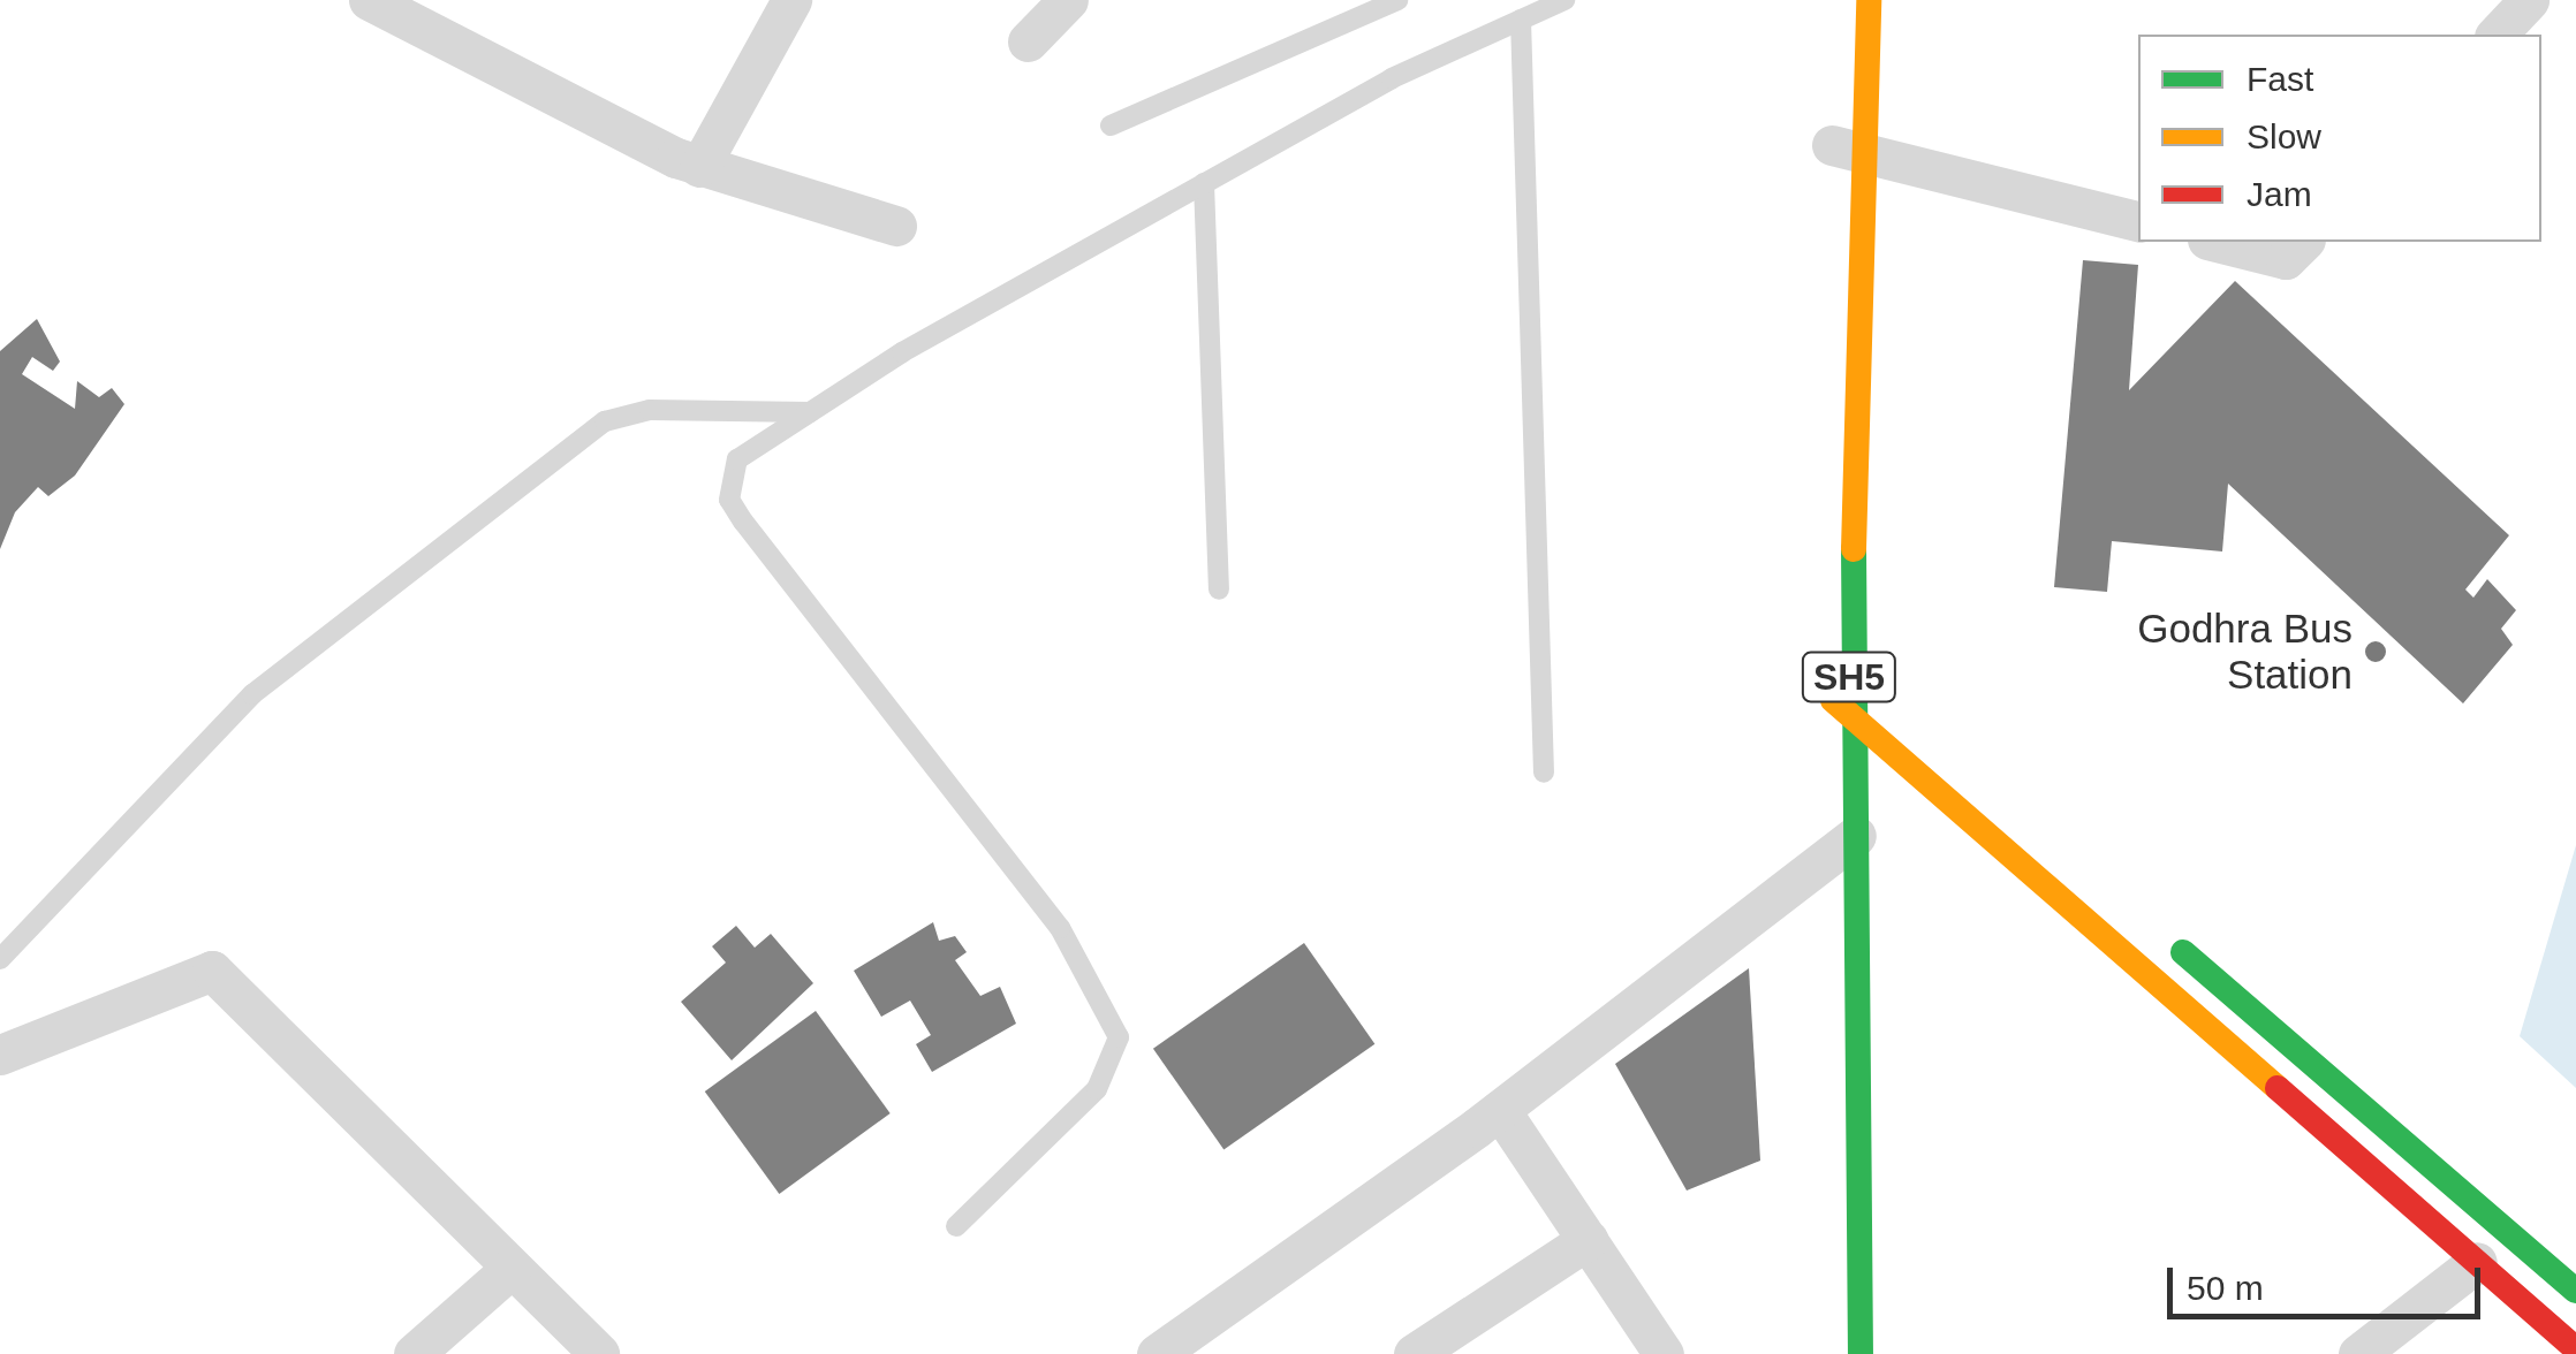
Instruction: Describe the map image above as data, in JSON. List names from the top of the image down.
{
  "streets": {
    "main road": ["SH5"]
  },
  "places": ["Godhra Bus Station"],
  "legend": ["Fast", "Slow", "Jam"],
  "scale_bar": "50 m"
}
